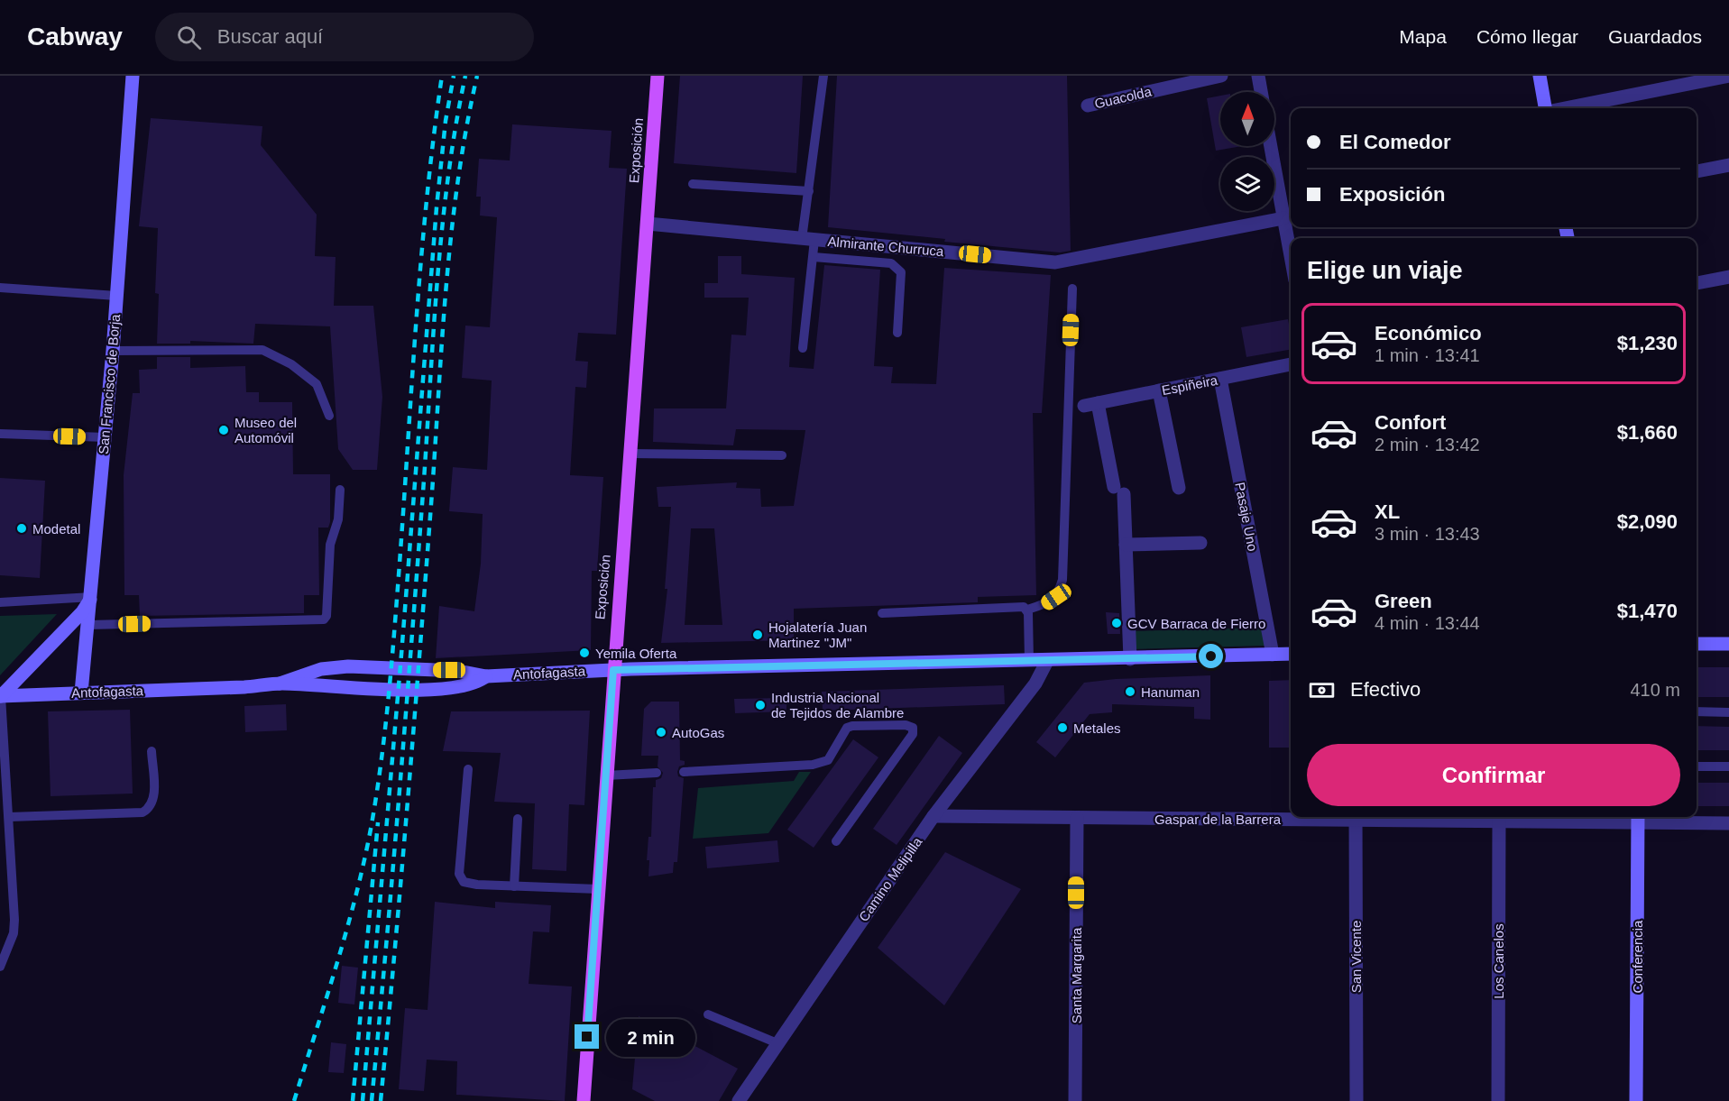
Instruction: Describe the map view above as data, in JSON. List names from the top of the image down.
{
  "streets": {
    "main road": [
      "Exposición",
      "San Francisco de Borja",
      "Antofagasta",
      "Conferencia"
    ],
    "street": [
      "Guacolda",
      "Almirante Churruca",
      "Espiñeira",
      "Pasaje Uno",
      "Gaspar de la Barrera",
      "Camino Melipilla",
      "San Vicente",
      "Los Canelos",
      "Santa Margarita"
    ]
  },
  "crossings": [
    ["Exposición", "Almirante Churruca"],
    ["Exposición", "Antofagasta"],
    ["San Francisco de Borja", "Antofagasta"],
    ["Espiñeira", "Pasaje Uno"],
    ["Pasaje Uno", "Antofagasta"],
    ["Antofagasta", "Camino Melipilla"],
    ["Gaspar de la Barrera", "Camino Melipilla"],
    ["Gaspar de la Barrera", "San Vicente"],
    ["Gaspar de la Barrera", "Conferencia"],
    ["Gaspar de la Barrera", "Los Canelos"],
    ["Gaspar de la Barrera", "Santa Margarita"]
  ],
  "places": [
    "Museo del Automóvil",
    "Modetal",
    "GCV Barraca de Fierro",
    "Hojalatería Juan Martinez \"JM\"",
    "Yemila Oferta",
    "Hanuman",
    "Industria Nacional de Tejidos de Alambre",
    "Metales",
    "AutoGas"
  ],
  "north": "top",
  "page": {
    "header": "Cabway",
    "search": "Buscar aquí",
    "nav": ["Mapa", "Cómo llegar", "Guardados"],
    "banner": ["El Comedor", "Exposición"],
    "heading": "Elige un viaje",
    "list": [
      {
        "name": "Económico",
        "note": "1 min · 13:41",
        "value": "$1,230"
      },
      {
        "name": "Confort",
        "note": "2 min · 13:42",
        "value": "$1,660"
      },
      {
        "name": "XL",
        "note": "3 min · 13:43",
        "value": "$2,090"
      },
      {
        "name": "Green",
        "note": "4 min · 13:44",
        "value": "$1,470"
      }
    ],
    "pay": ["Efectivo", "410 m"],
    "buttons": "Confirmar",
    "bubble": "2 min"
  }
}
